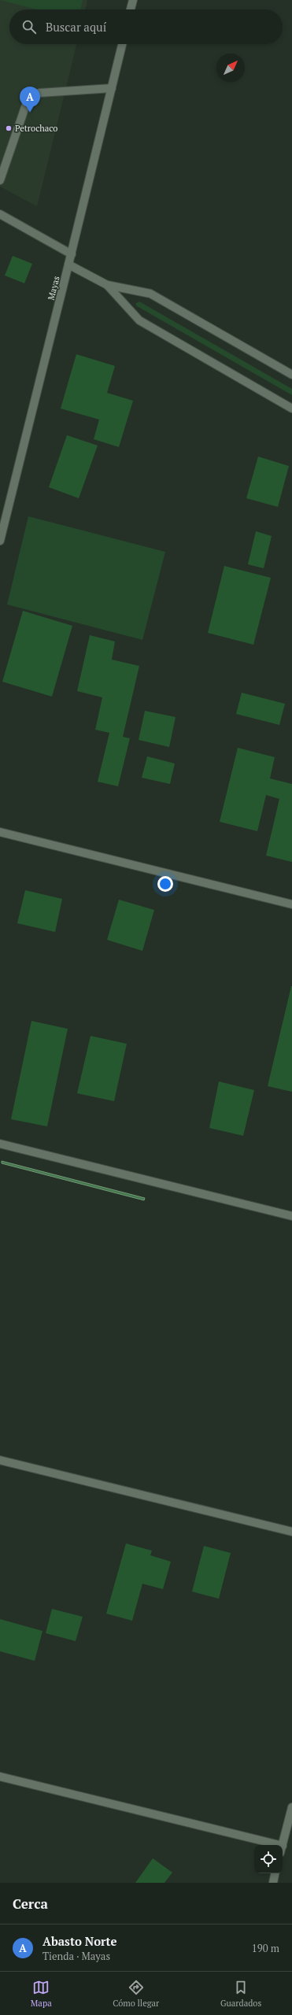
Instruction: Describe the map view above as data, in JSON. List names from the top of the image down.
{
  "streets": {
    "street": ["Mayas"]
  },
  "places": ["Petrochaco"],
  "north": "top right",
  "page": {
    "search": "Buscar aquí",
    "pins": "A",
    "heading": "Cerca",
    "list": [
      {
        "mark": "A",
        "name": "Abasto Norte",
        "note": "Tienda · Mayas",
        "value": "190 m"
      }
    ],
    "nav": ["Mapa", "Cómo llegar", "Guardados"]
  }
}
